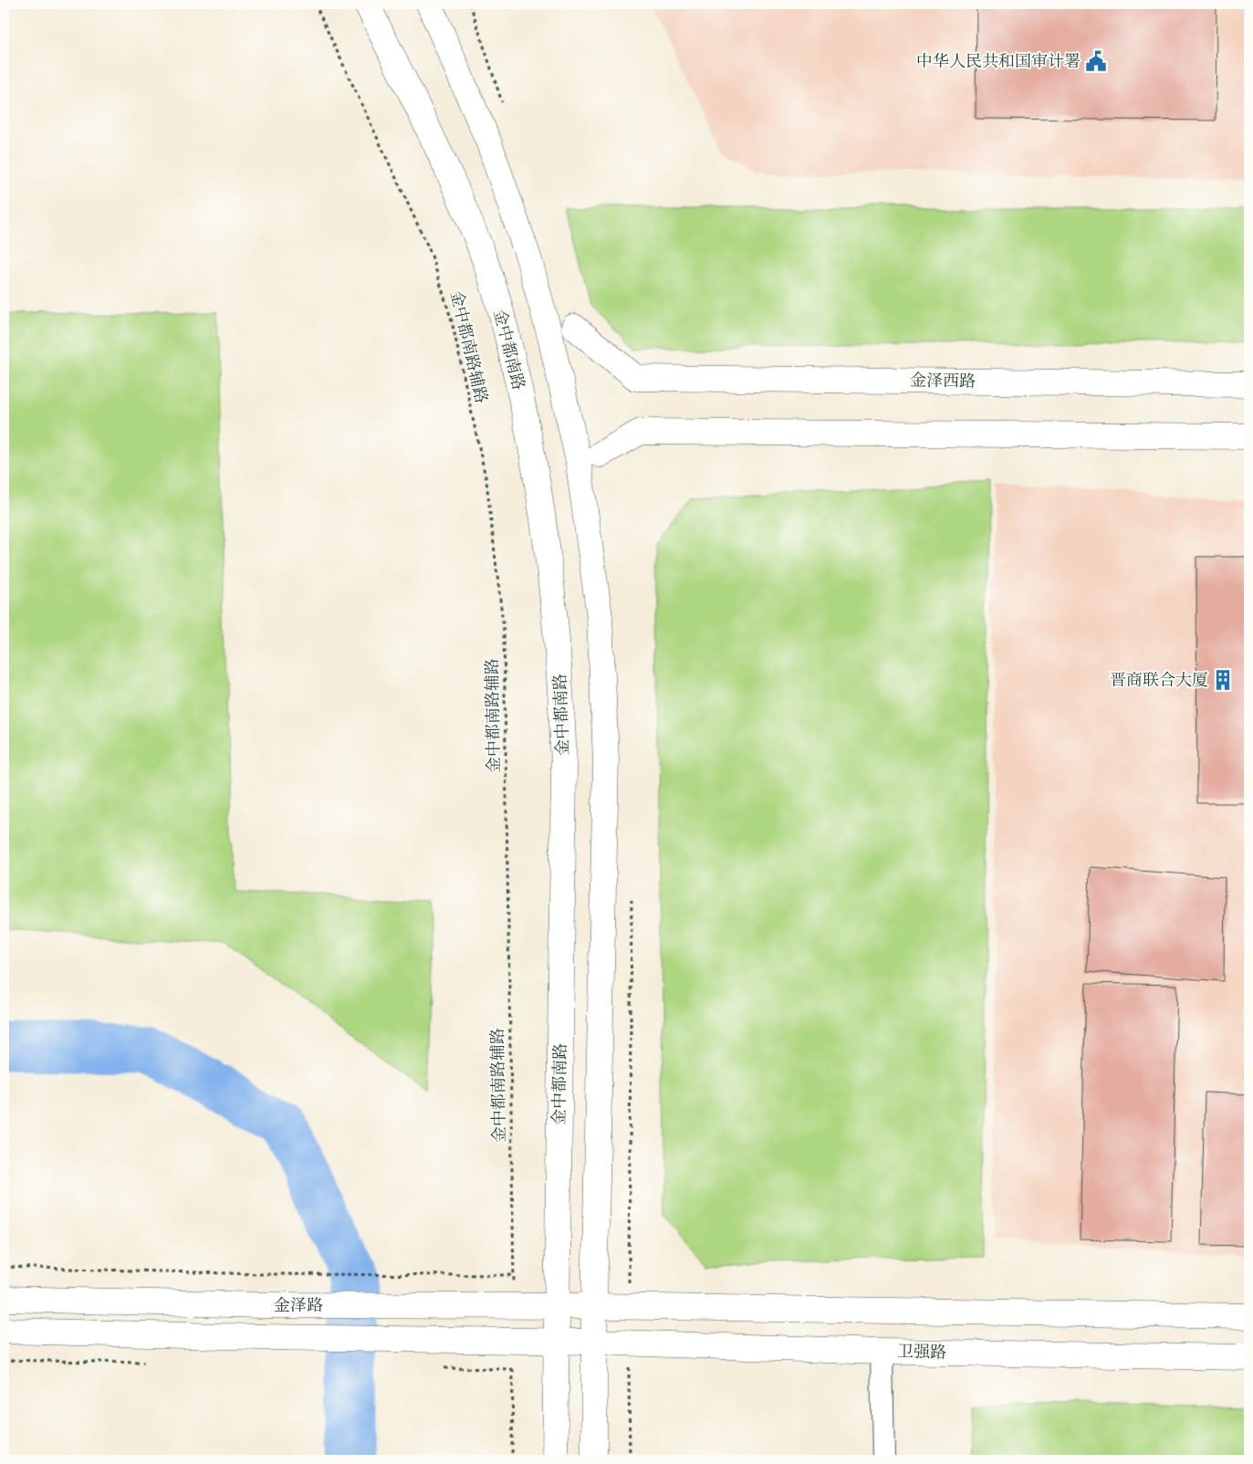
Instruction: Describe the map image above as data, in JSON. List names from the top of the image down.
{
  "streets": {
    "main road": [
      "金中都南路",
      "金泽西路",
      "金泽路",
      "卫强路"
    ],
    "path": ["金中都南路辅路"]
  },
  "crossings": [
    ["金中都南路辅路", "金泽路"],
    ["金中都南路", "金泽路"],
    ["金泽路", "卫强路"]
  ],
  "places": {
    "public building": ["中华人民共和国审计署"],
    "building": ["晋商联合大厦"]
  }
}
